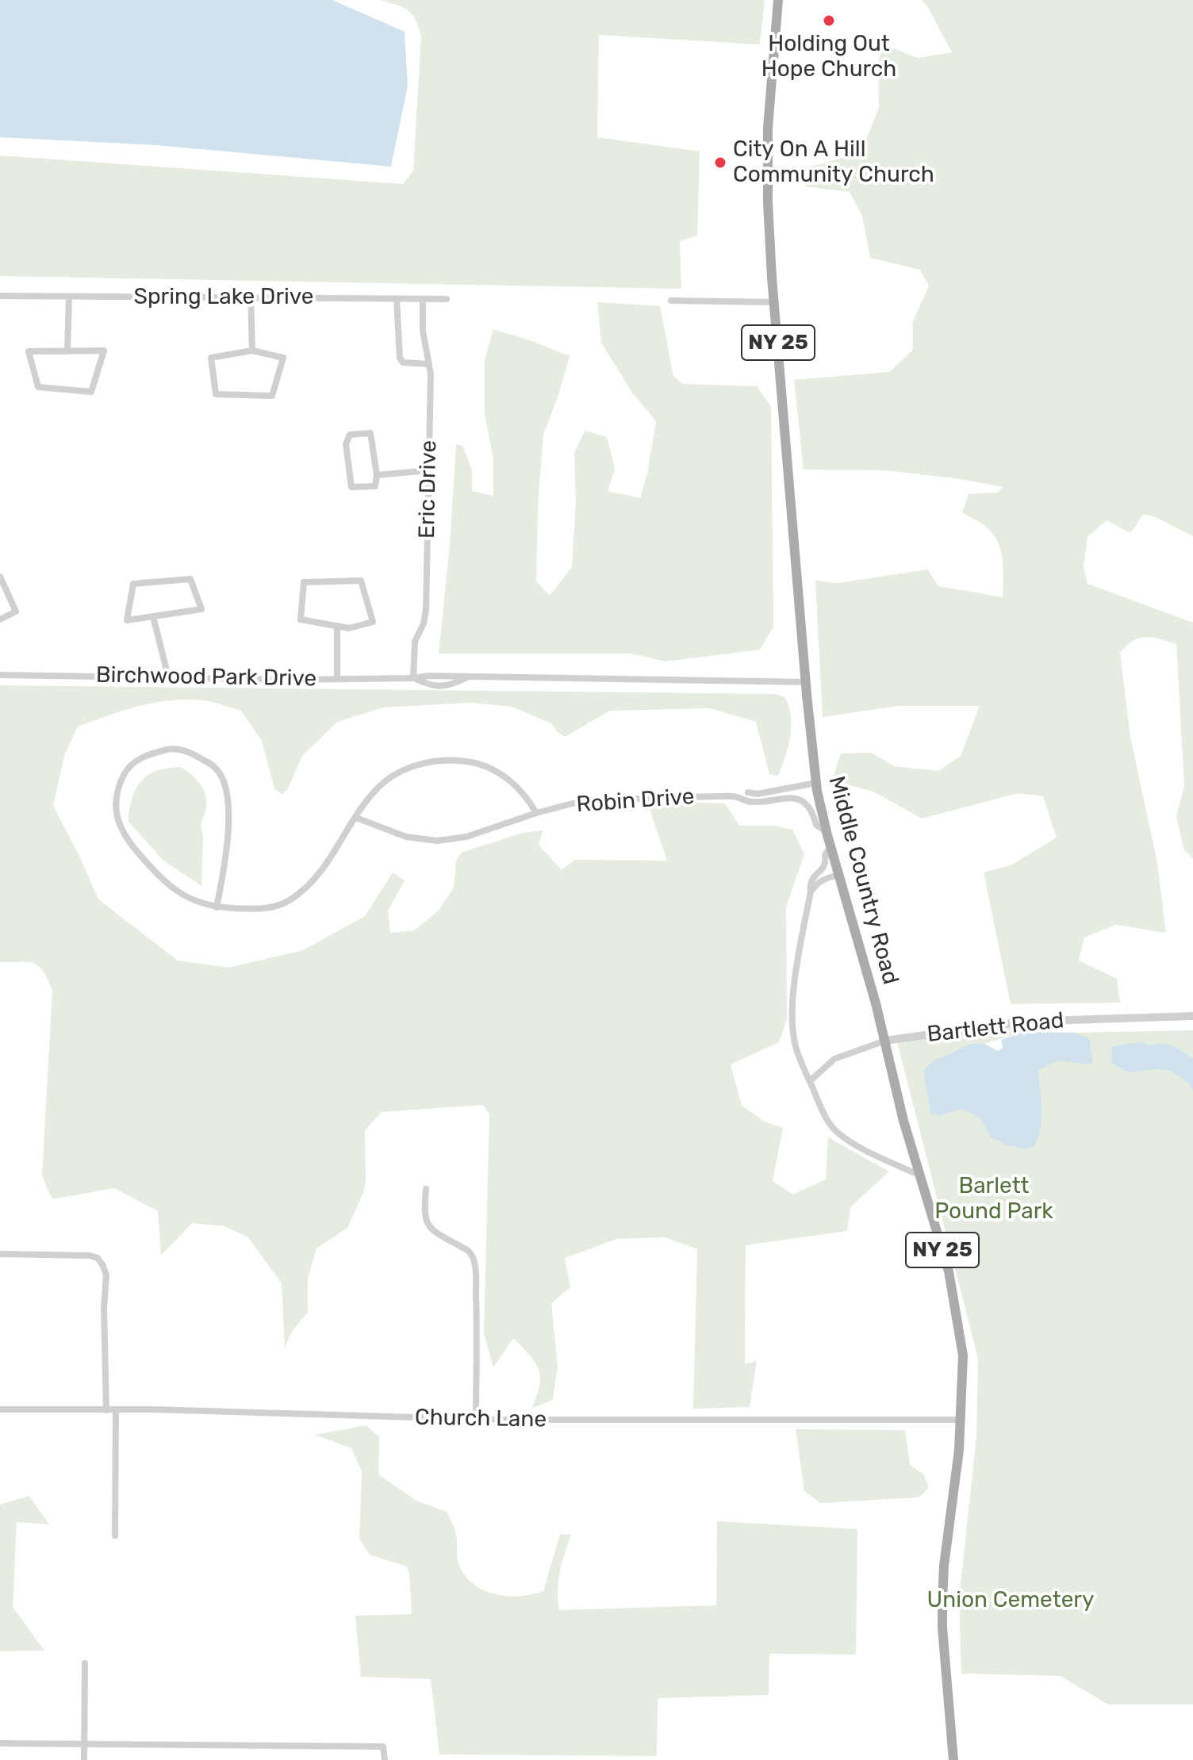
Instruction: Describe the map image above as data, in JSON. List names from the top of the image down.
{
  "streets": {
    "main road": ["NY 25", "Middle Country Road"],
    "street": [
      "Spring Lake Drive",
      "Eric Drive",
      "Birchwood Park Drive",
      "Robin Drive",
      "Bartlett Road",
      "Church Lane"
    ]
  },
  "crossings": [
    ["Spring Lake Drive", "Eric Drive"],
    ["Eric Drive", "Birchwood Park Drive"],
    ["Birchwood Park Drive", "Middle Country Road"],
    ["Robin Drive", "Middle Country Road"],
    ["Middle Country Road", "Bartlett Road"],
    ["Middle Country Road", "Church Lane"]
  ],
  "parks": ["Barlett Pound Park", "Union Cemetery"],
  "places": ["Holding Out Hope Church", "City On A Hill Community Church"]
}
